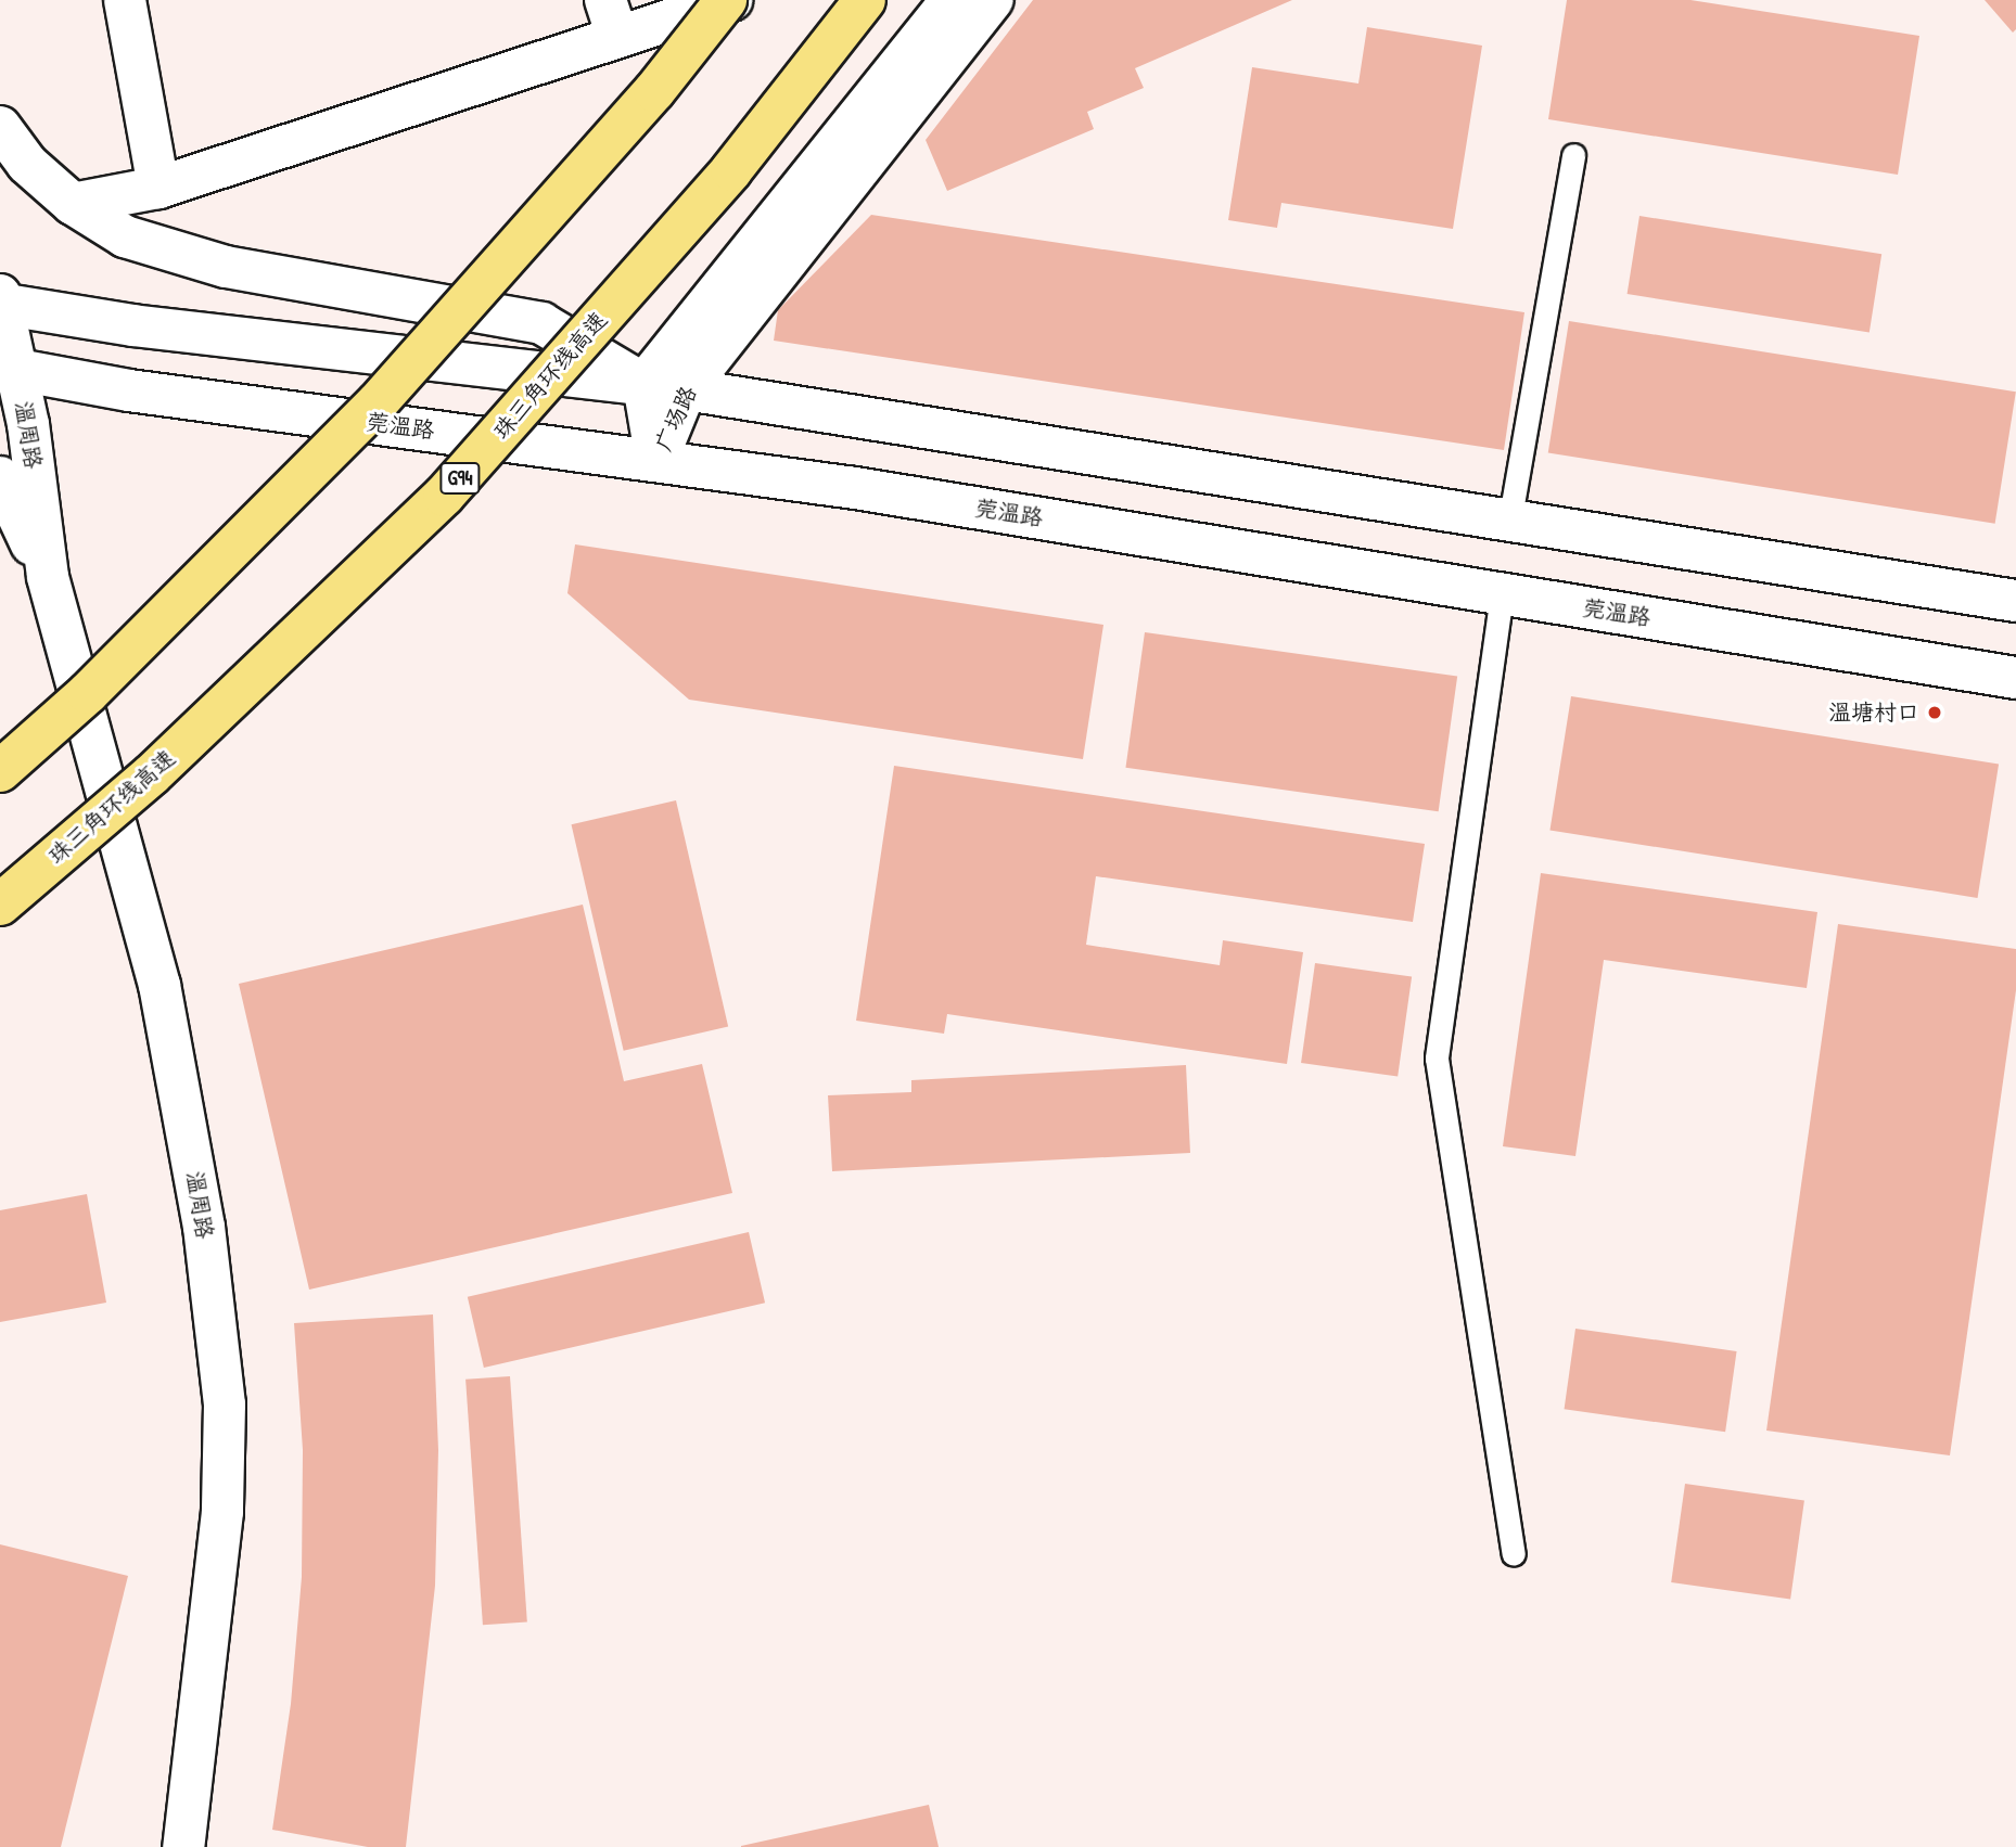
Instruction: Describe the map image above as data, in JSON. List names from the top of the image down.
{
  "streets": {
    "highway": ["珠三角环线高速", "G94"],
    "main road": ["广场路", "莞温路", "温周路"]
  },
  "crossings": [
    ["广场路", "莞温路"],
    ["莞温路", "温周路"]
  ],
  "places": ["温塘村口"]
}
